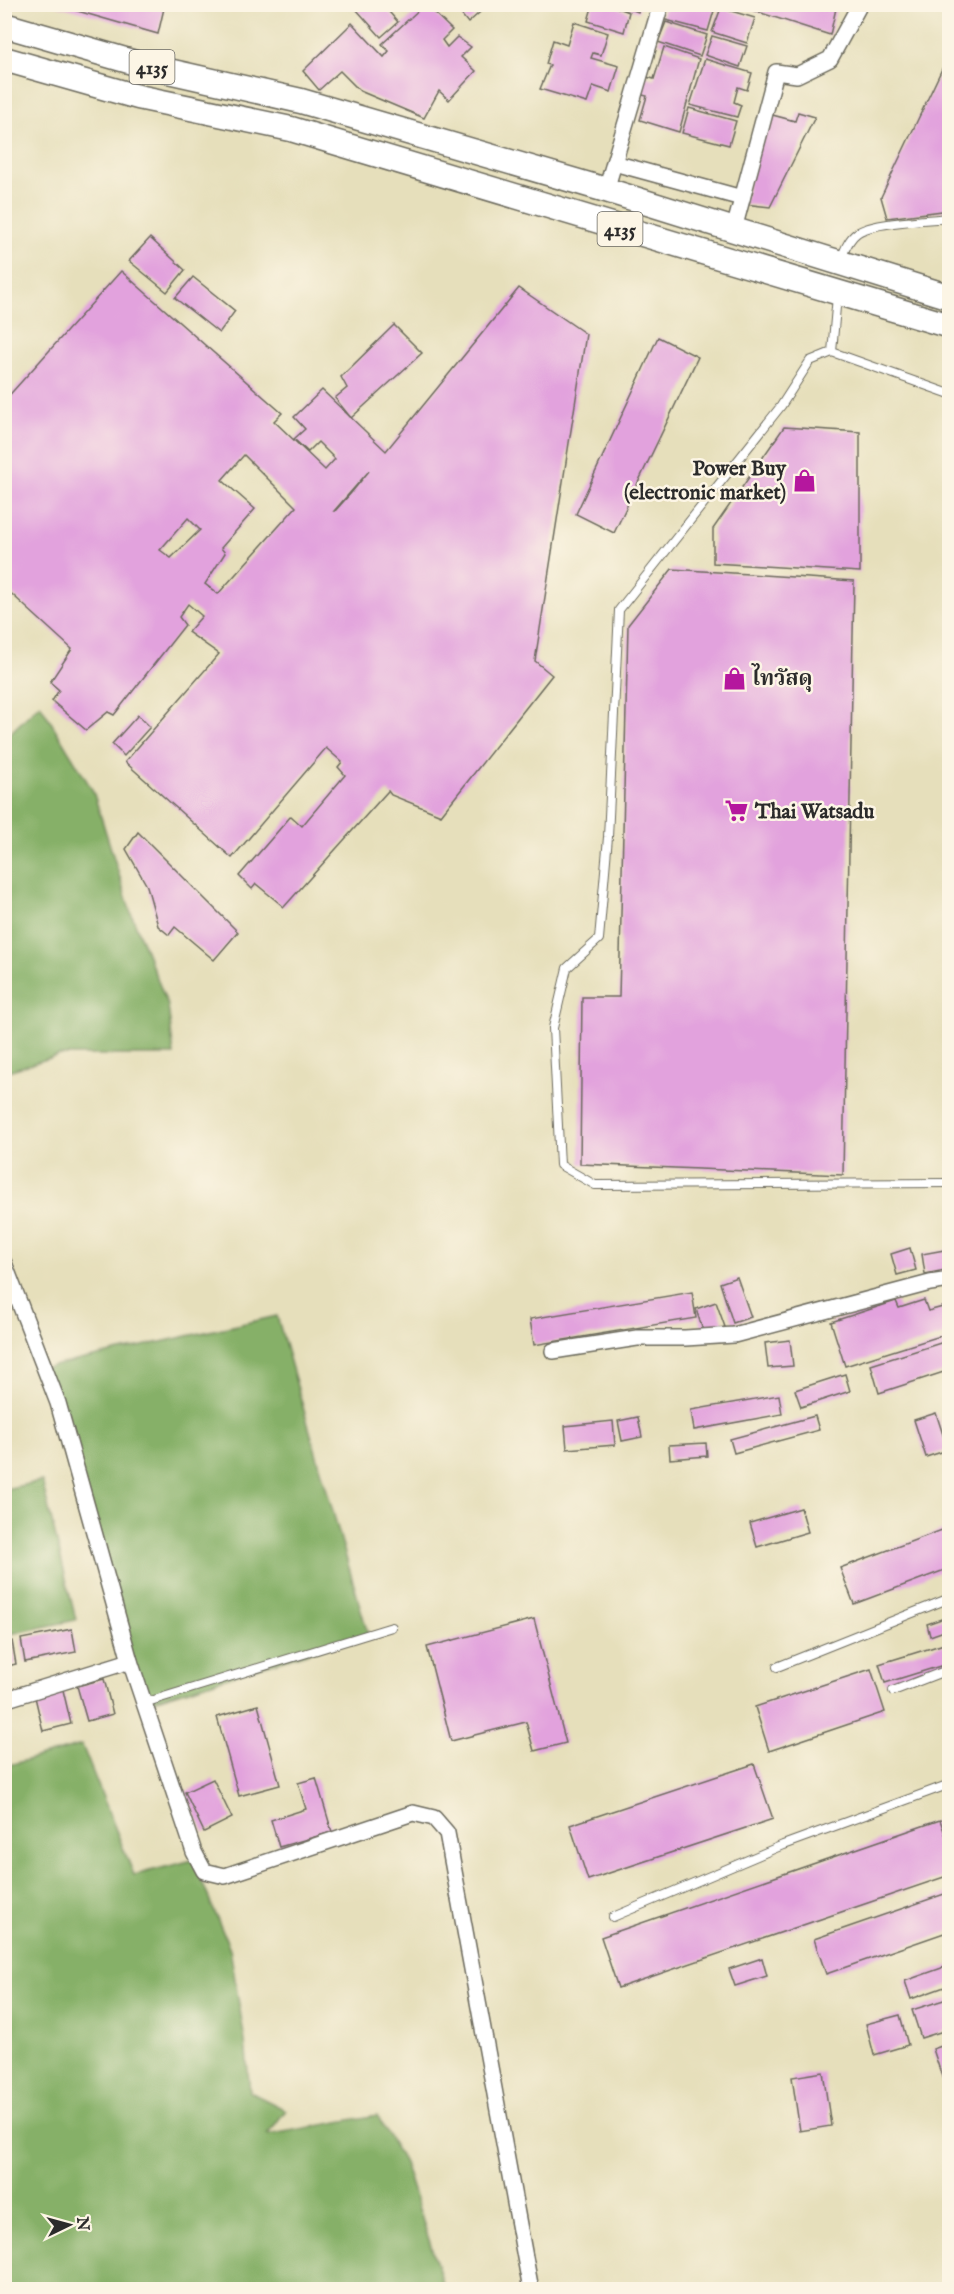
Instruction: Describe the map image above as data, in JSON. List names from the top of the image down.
{
  "streets": {
    "main road": ["4135"]
  },
  "places": {
    "shop": ["Power Buy (electronic market)", "ไทวัสดุ"],
    "supermarket": ["Thai Watsadu"]
  },
  "north": "right"
}
